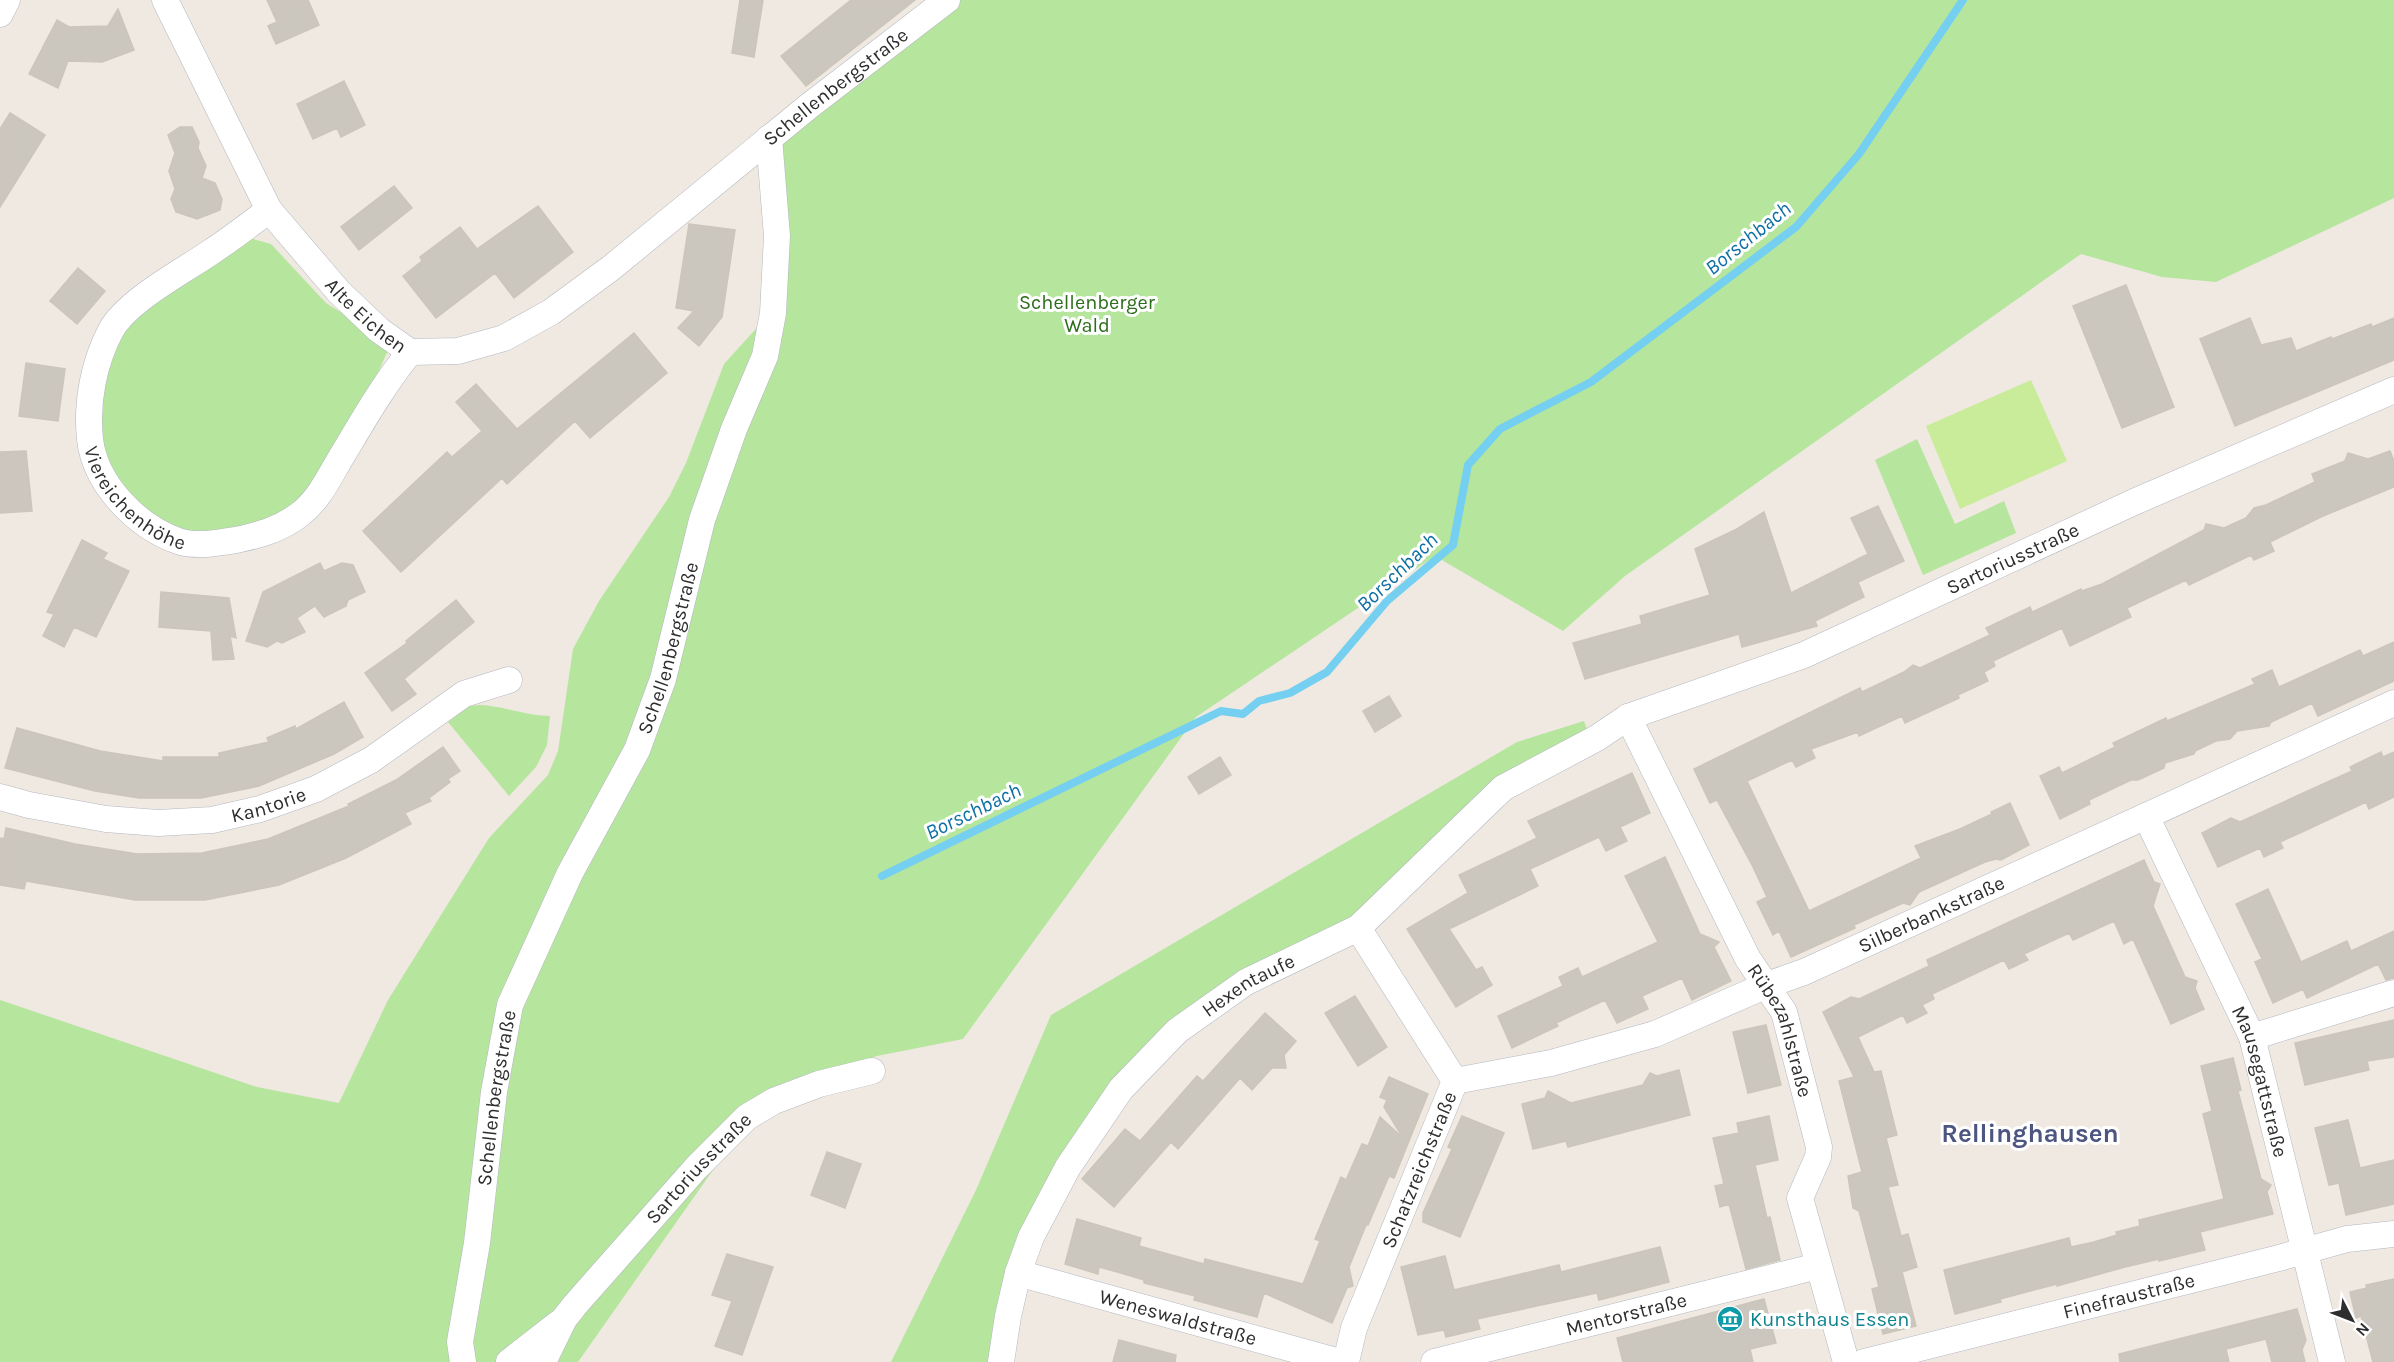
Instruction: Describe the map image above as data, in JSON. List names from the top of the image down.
{
  "streets": {
    "street": [
      "Schellenbergstraße",
      "Alte Eichen",
      "Viereichenhöhe",
      "Sartoriusstraße",
      "Kantorie",
      "Silberbankstraße",
      "Hexentaufe",
      "Rübezahlstraße",
      "Mausegattstraße",
      "Schatzreichstraße",
      "Finefraustraße",
      "Mentorstraße",
      "Weneswaldstraße"
    ]
  },
  "crossings": [
    ["Schellenbergstraße", "Alte Eichen"],
    ["Alte Eichen", "Viereichenhöhe"],
    ["Sartoriusstraße", "Hexentaufe"],
    ["Sartoriusstraße", "Rübezahlstraße"],
    ["Silberbankstraße", "Rübezahlstraße"],
    ["Silberbankstraße", "Mausegattstraße"],
    ["Silberbankstraße", "Schatzreichstraße"],
    ["Hexentaufe", "Rübezahlstraße"],
    ["Hexentaufe", "Schatzreichstraße"],
    ["Hexentaufe", "Weneswaldstraße"],
    ["Rübezahlstraße", "Mentorstraße"],
    ["Mausegattstraße", "Finefraustraße"]
  ],
  "districts": ["Rellinghausen"],
  "water": ["Borschbach"],
  "parks": ["Schellenberger Wald"],
  "places": {
    "museum": ["Kunsthaus Essen"]
  },
  "north": "bottom right"
}
